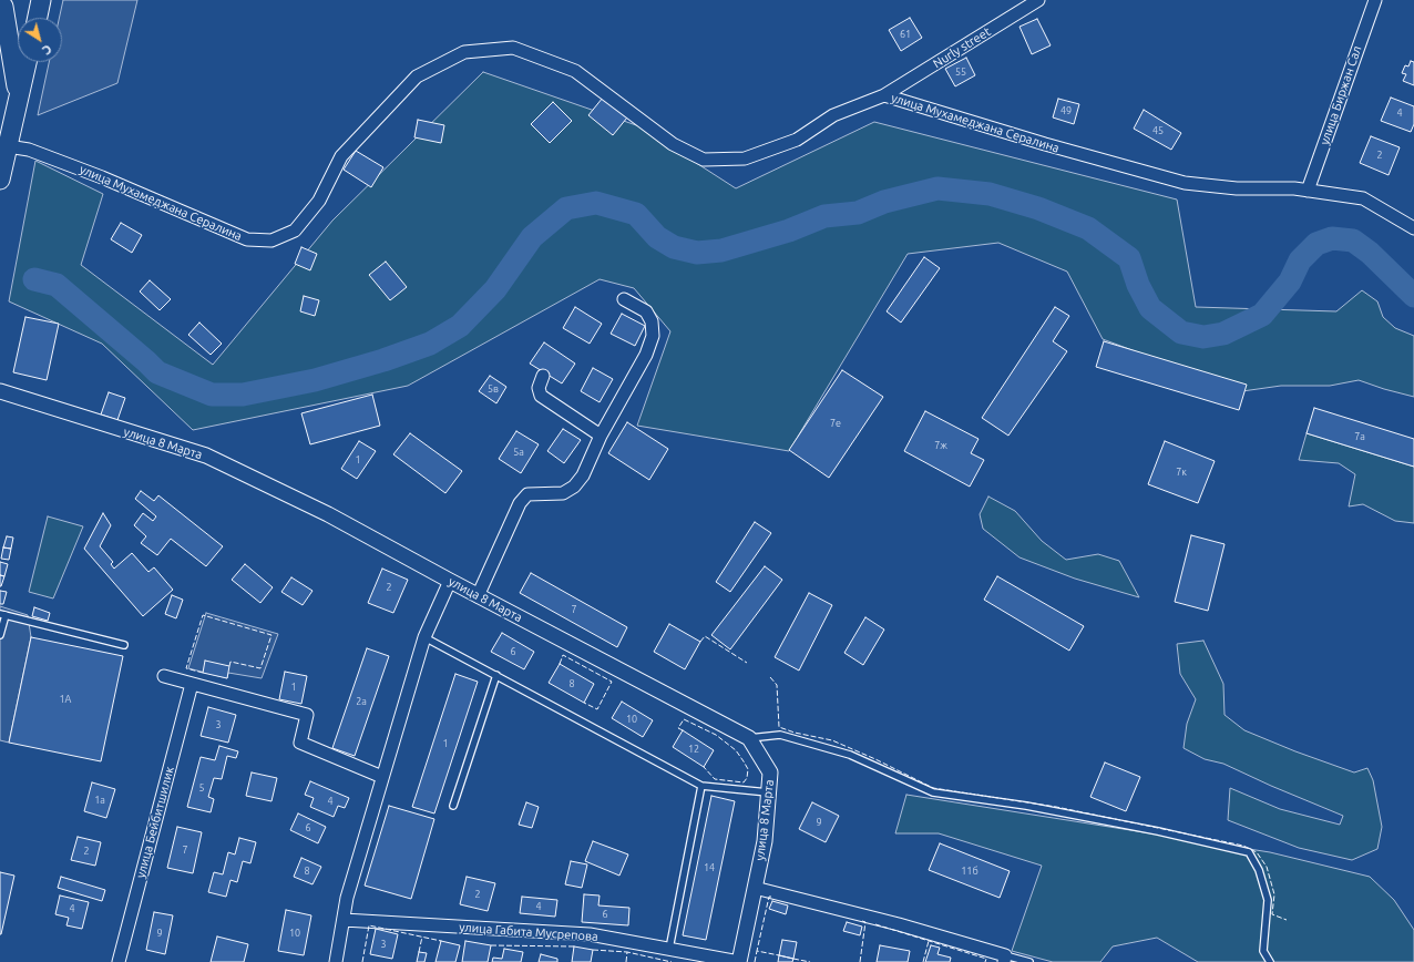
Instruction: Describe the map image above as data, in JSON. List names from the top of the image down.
{
  "streets": {
    "street": [
      "Nurly street",
      "улица Биржан Сал",
      "улица Мухамеджана Сералина",
      "улица 8 Марта",
      "улица Бейбитшилик",
      "улица Габита Мусрепова"
    ]
  },
  "crossings": [
    ["Nurly street", "улица Мухамеджана Сералина"],
    ["улица Биржан Сал", "улица Мухамеджана Сералина"],
    ["улица 8 Марта", "улица Габита Мусрепова"]
  ],
  "house_numbers": [
    "61",
    "55",
    "49",
    "4",
    "45",
    "2",
    "5в",
    "7е",
    "7а",
    "7ж",
    "5а",
    "1",
    "7к",
    "2",
    "7",
    "6",
    "8",
    "1",
    "1А",
    "2а",
    "10",
    "3",
    "1",
    "12",
    "5",
    "1а",
    "4",
    "9",
    "6",
    "7",
    "2",
    "14",
    "8",
    "11б",
    "2",
    "4",
    "4",
    "6",
    "9",
    "10",
    "3"
  ],
  "north": "bottom right"
}
